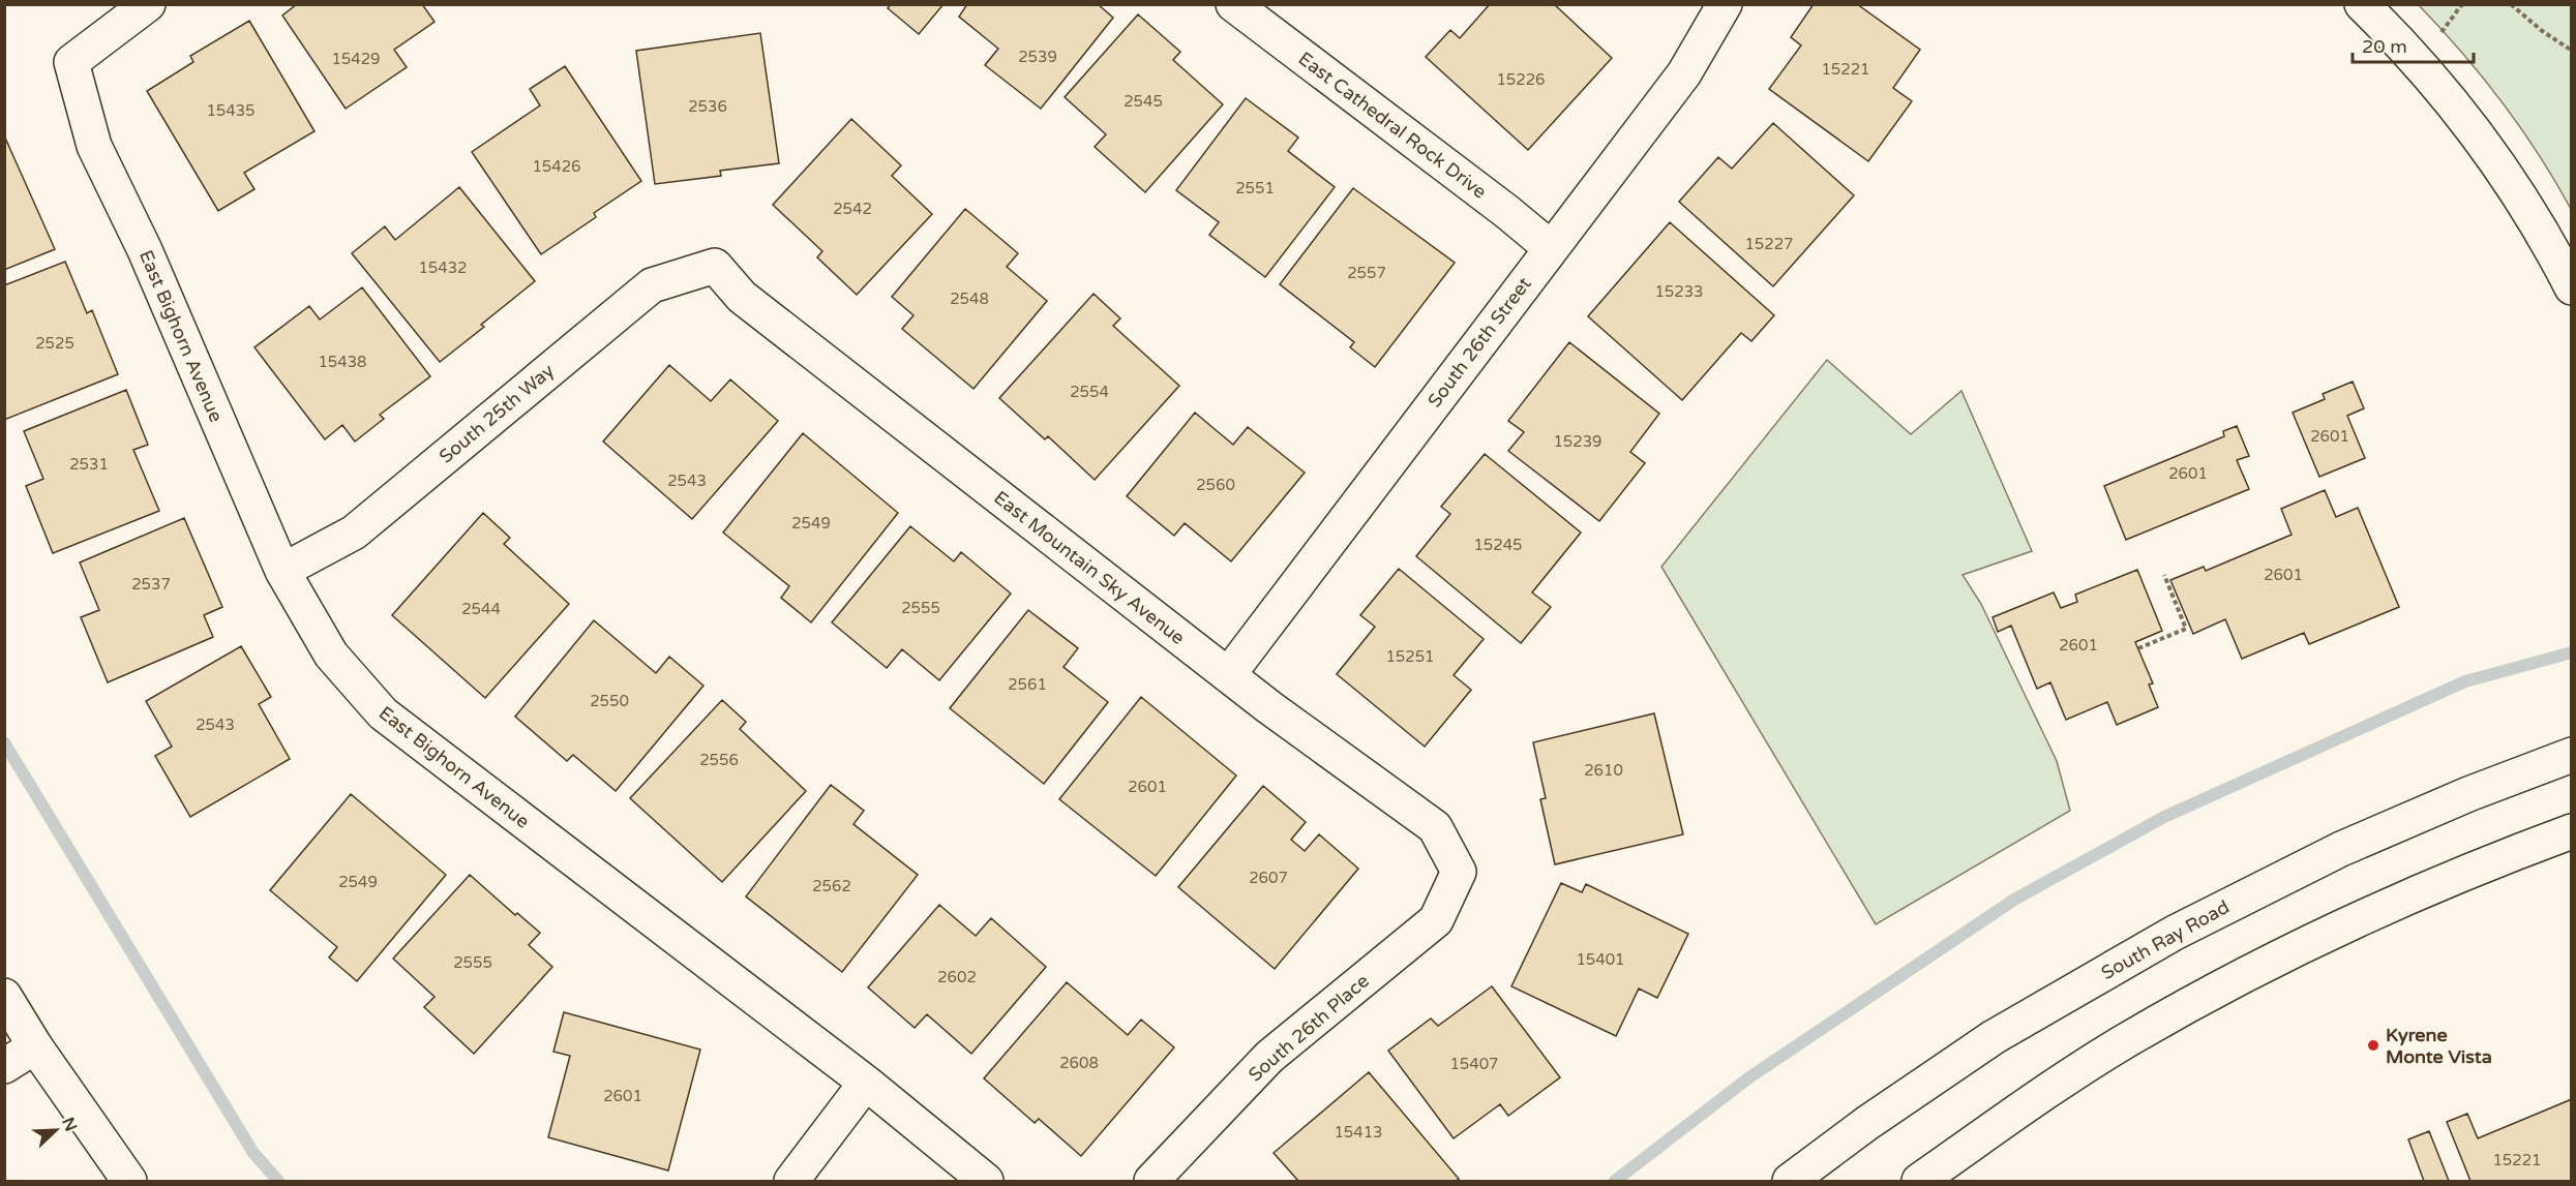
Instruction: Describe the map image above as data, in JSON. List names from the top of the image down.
{
  "streets": {
    "street": [
      "East Cathedral Rock Drive",
      "East Bighorn Avenue",
      "South 26th Street",
      "South 25th Way",
      "East Mountain Sky Avenue",
      "South Ray Road",
      "South 26th Place"
    ]
  },
  "crossings": [
    ["East Cathedral Rock Drive", "South 26th Street"],
    ["East Bighorn Avenue", "South 25th Way"],
    ["South 26th Street", "East Mountain Sky Avenue"],
    ["South 25th Way", "East Mountain Sky Avenue"],
    ["East Mountain Sky Avenue", "South 26th Place"]
  ],
  "places": ["Kyrene Monte Vista"],
  "house_numbers": [
    "2539",
    "15429",
    "15221",
    "15226",
    "2545",
    "2536",
    "15435",
    "15426",
    "2551",
    "2542",
    "15227",
    "15432",
    "2557",
    "15233",
    "2548",
    "2525",
    "15438",
    "2554",
    "2601",
    "15239",
    "2531",
    "2601",
    "2543",
    "2560",
    "2549",
    "15245",
    "2601",
    "2537",
    "2555",
    "2544",
    "2601",
    "15251",
    "2561",
    "2550",
    "2543",
    "2556",
    "2610",
    "2601",
    "2607",
    "2549",
    "2562",
    "15401",
    "2555",
    "2602",
    "2608",
    "15407",
    "2601",
    "15413",
    "15221"
  ],
  "scale_bar": "20 m",
  "north": "top right"
}
